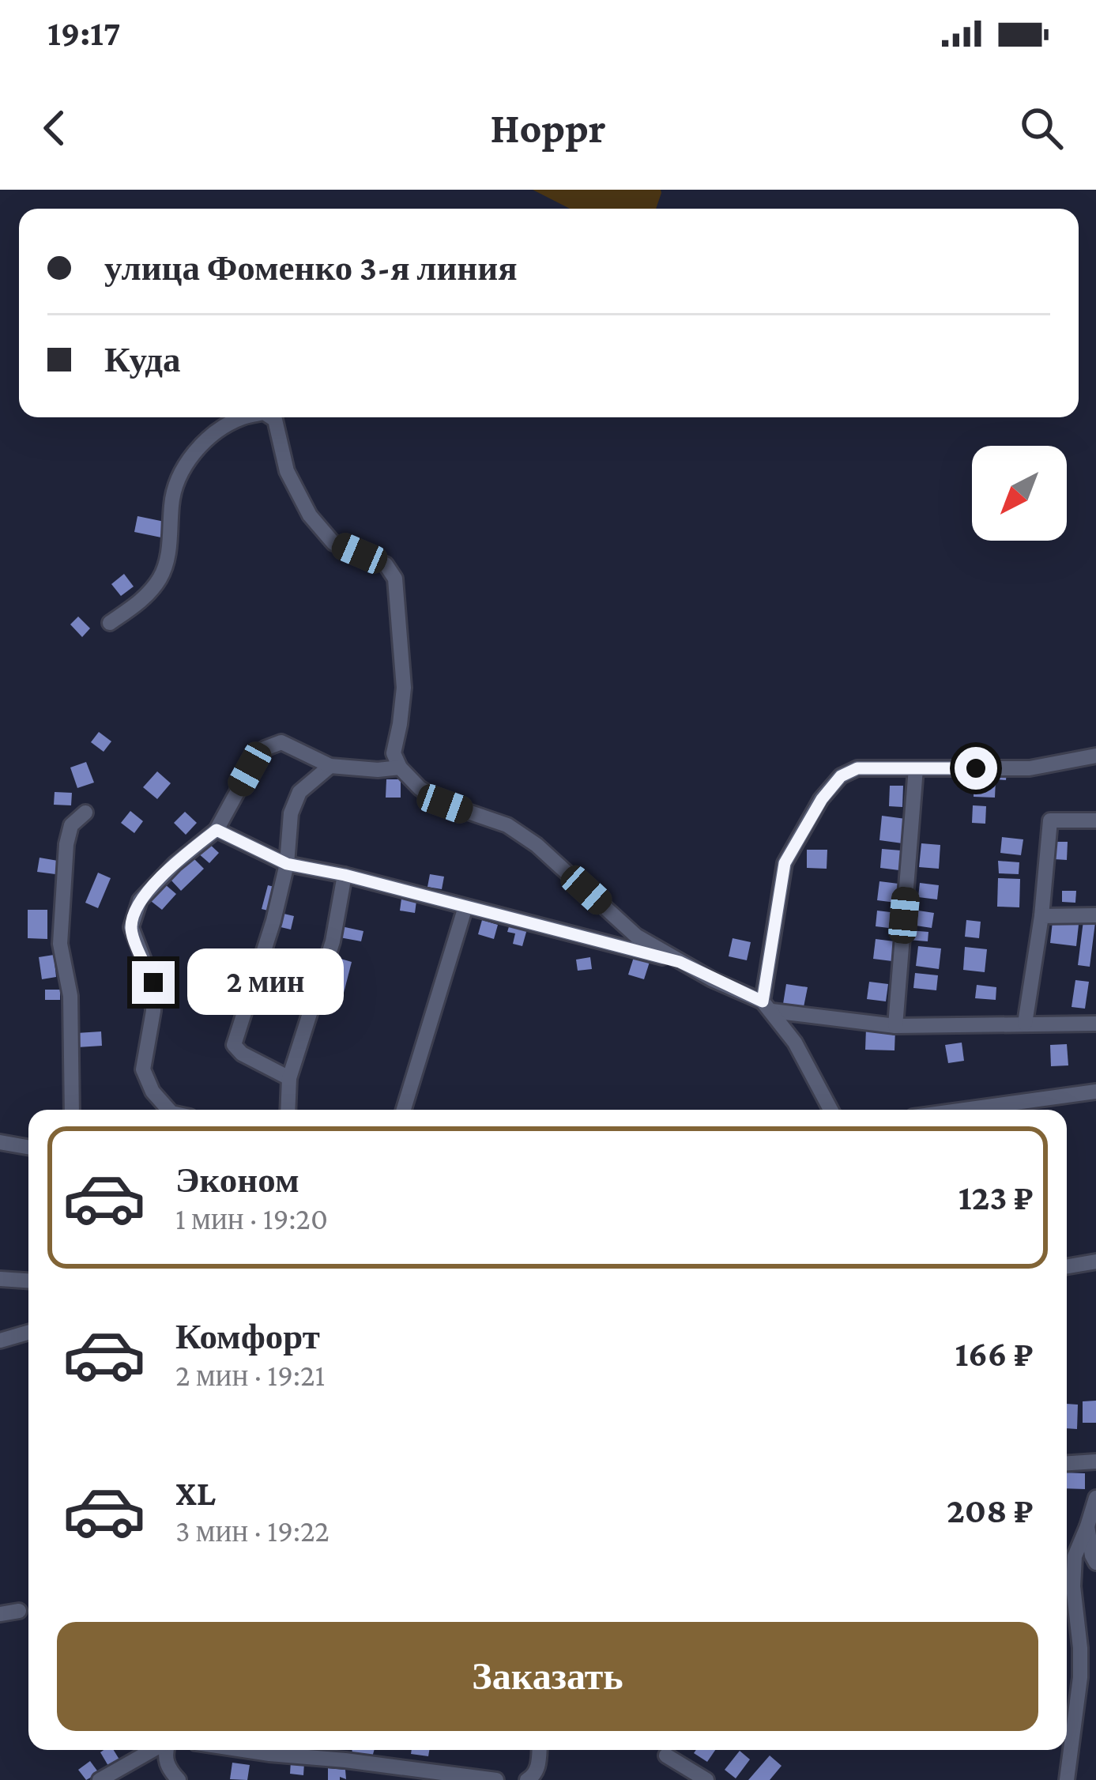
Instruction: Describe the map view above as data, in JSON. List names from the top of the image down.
{
  "north": "bottom left",
  "page": {
    "status": "19:17",
    "header": "Hoppr",
    "banner": ["улица Фоменко 3-я линия", "Куда"],
    "bubble": "2 мин",
    "list": [
      {
        "name": "Эконом",
        "note": "1 мин · 19:20",
        "value": "123 ₽"
      },
      {
        "name": "Комфорт",
        "note": "2 мин · 19:21",
        "value": "166 ₽"
      },
      {
        "name": "XL",
        "note": "3 мин · 19:22",
        "value": "208 ₽"
      }
    ],
    "buttons": "Заказать"
  }
}
